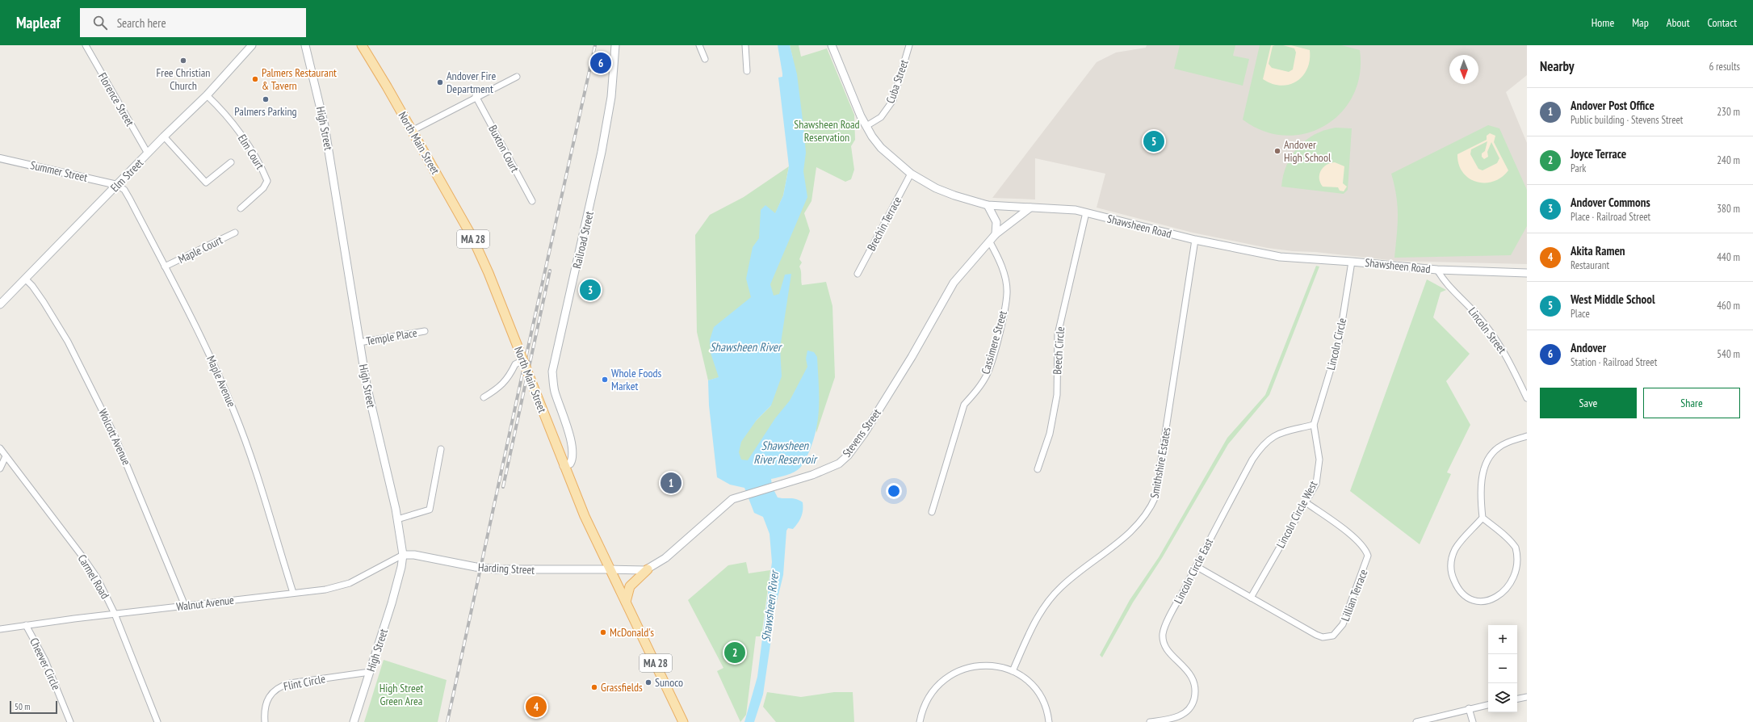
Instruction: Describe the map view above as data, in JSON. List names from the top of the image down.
{
  "streets": {
    "main road": [
      "High Street",
      "North Main Street",
      "Elm Street",
      "Shawsheen Road",
      "MA 28",
      "Railroad Street",
      "Stevens Street",
      "Harding Street"
    ],
    "street": [
      "Cuba Street",
      "Florence Street",
      "Buxton Court",
      "Elm Court",
      "Summer Street",
      "Brechin Terrace",
      "Maple Court",
      "Lincoln Street",
      "Temple Place",
      "Cassimere Street",
      "Lincoln Circle",
      "Beech Circle",
      "Maple Avenue",
      "Wolcott Avenue",
      "Smithshire Estates",
      "Lincoln Circle West",
      "Lincoln Circle East",
      "Carmel Road",
      "Lillian Terrace",
      "Walnut Avenue",
      "Cheever Circle",
      "Flint Circle"
    ]
  },
  "crossings": [
    ["Cuba Street", "Shawsheen Road"],
    ["Florence Street", "Elm Street"],
    ["High Street", "Temple Place"],
    ["High Street", "Harding Street"],
    ["High Street", "Walnut Avenue"],
    ["High Street", "Flint Circle"],
    ["North Main Street", "Railroad Street"],
    ["North Main Street", "Harding Street"],
    ["Elm Court", "Elm Street"],
    ["Summer Street", "Elm Street"],
    ["Summer Street", "Maple Avenue"],
    ["Elm Street", "Maple Avenue"],
    ["Elm Street", "Wolcott Avenue"],
    ["Brechin Terrace", "Shawsheen Road"],
    ["Shawsheen Road", "Lincoln Street"],
    ["Shawsheen Road", "Lincoln Circle"],
    ["Shawsheen Road", "Beech Circle"],
    ["Shawsheen Road", "Stevens Street"],
    ["Shawsheen Road", "Smithshire Estates"],
    ["Maple Court", "Maple Avenue"],
    ["Cassimere Street", "Stevens Street"],
    ["Lincoln Circle", "Lincoln Circle West"],
    ["Lincoln Circle", "Lincoln Circle East"],
    ["Maple Avenue", "Walnut Avenue"],
    ["Wolcott Avenue", "Walnut Avenue"],
    ["Lincoln Circle West", "Lincoln Circle East"],
    ["Lincoln Circle West", "Lillian Terrace"],
    ["Harding Street", "Walnut Avenue"],
    ["Lincoln Circle East", "Lillian Terrace"],
    ["Carmel Road", "Walnut Avenue"],
    ["Walnut Avenue", "Cheever Circle"]
  ],
  "water": ["Shawsheen River", "Shawsheen River Reservoir"],
  "parks": ["Shawsheen Road Reservation", "High Street Green Area"],
  "places": [
    "Free Christian Church",
    "Palmers Restaurant & Tavern",
    "Andover Fire Department",
    "Palmers Parking",
    "Andover High School",
    "Whole Foods Market",
    "McDonald's",
    "Sunoco",
    "Grassfields"
  ],
  "scale_bar": "50 m",
  "north": "bottom",
  "page": {
    "header": "Mapleaf",
    "search": "Search here",
    "nav": [
      "Home",
      "Map",
      "About",
      "Contact"
    ],
    "heading": ["Nearby", "6 results"],
    "pins": [
      "6",
      "5",
      "3",
      "1",
      "2",
      "4"
    ],
    "list": [
      {
        "mark": "1",
        "name": "Andover Post Office",
        "note": "Public building · Stevens Street",
        "value": "230 m"
      },
      {
        "mark": "2",
        "name": "Joyce Terrace",
        "note": "Park",
        "value": "240 m"
      },
      {
        "mark": "3",
        "name": "Andover Commons",
        "note": "Place · Railroad Street",
        "value": "380 m"
      },
      {
        "mark": "4",
        "name": "Akita Ramen",
        "note": "Restaurant",
        "value": "440 m"
      },
      {
        "mark": "5",
        "name": "West Middle School",
        "note": "Place",
        "value": "460 m"
      },
      {
        "mark": "6",
        "name": "Andover",
        "note": "Station · Railroad Street",
        "value": "540 m"
      }
    ],
    "buttons": ["Save", "Share"],
    "map_buttons": ["+", "−"],
    "scale": "50 m"
  }
}
